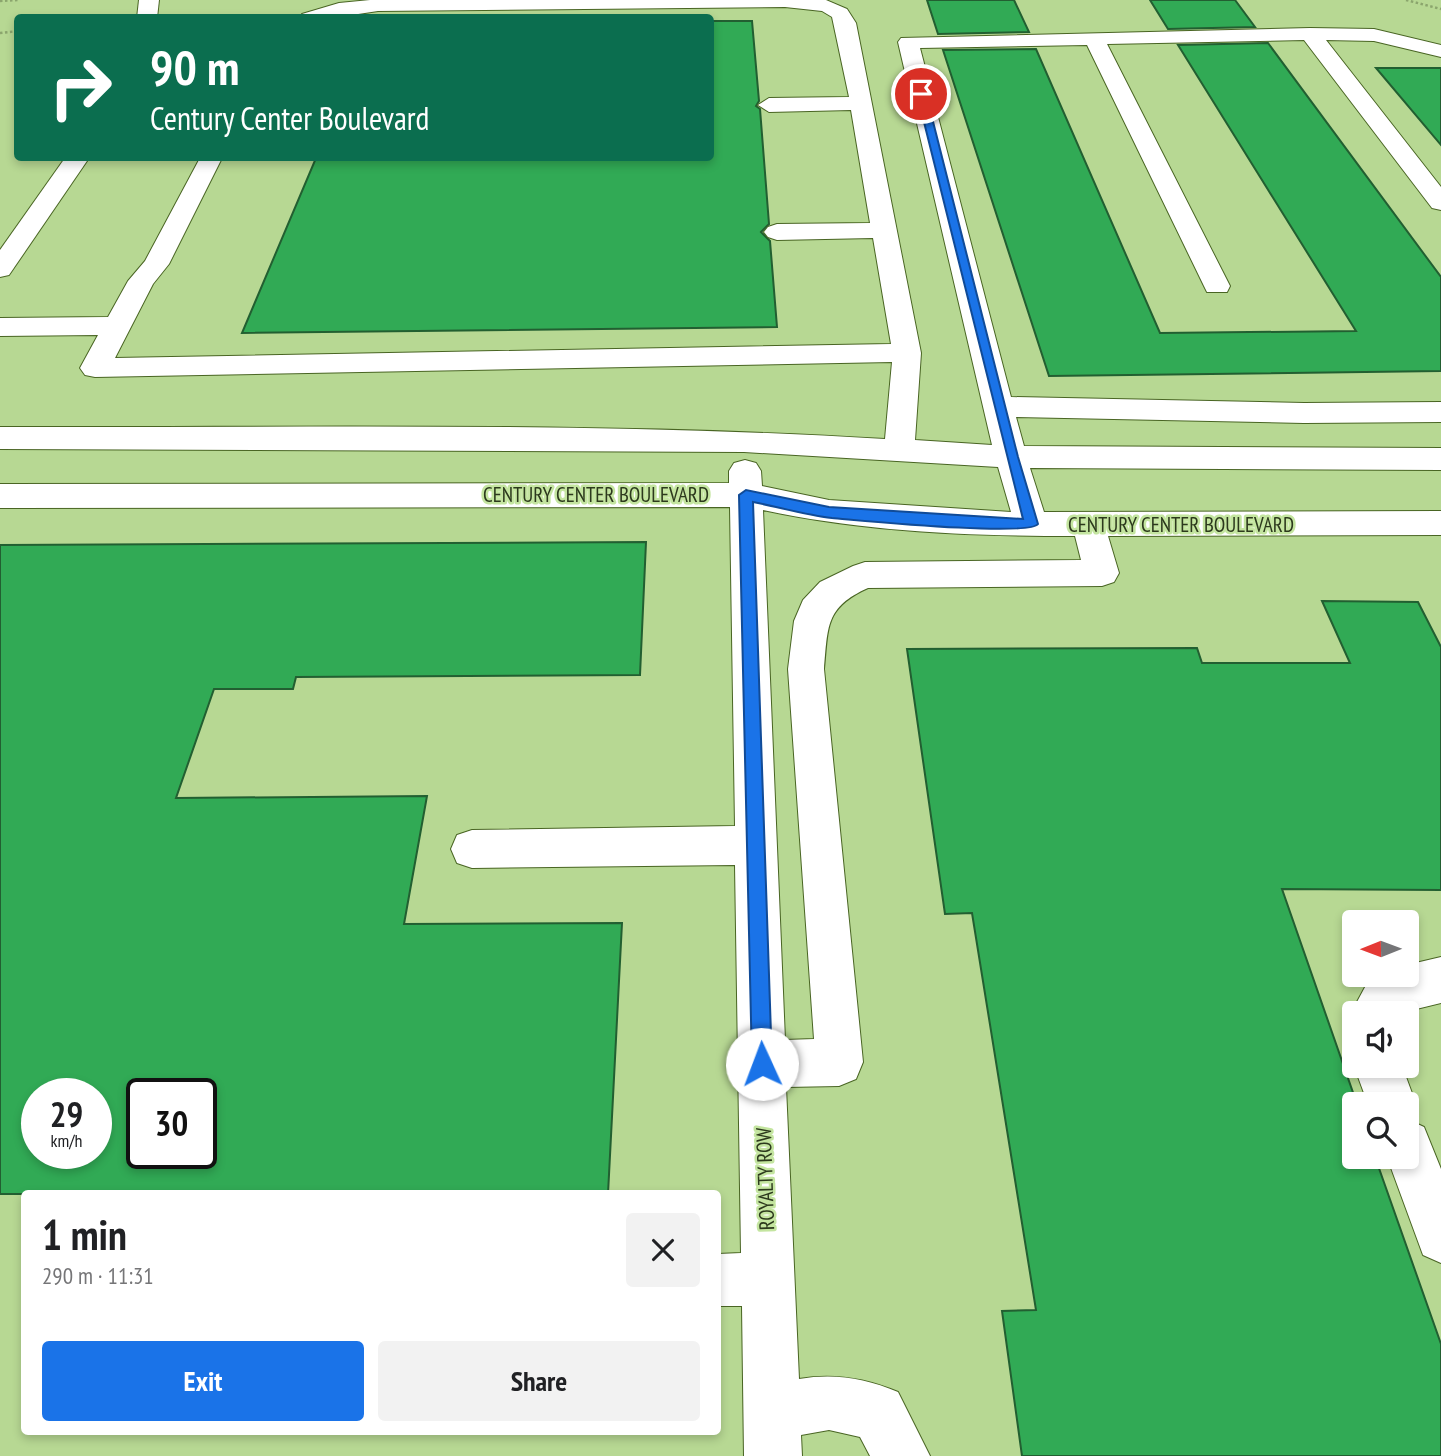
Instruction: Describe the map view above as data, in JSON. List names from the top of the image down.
{
  "streets": {
    "street": ["CENTURY CENTER BOULEVARD", "ROYALTY ROW"]
  },
  "crossings": [
    ["CENTURY CENTER BOULEVARD", "ROYALTY ROW"]
  ],
  "north": "left",
  "page": {
    "turn": ["90 m", "Century Center Boulevard"],
    "speed": "29 km/h",
    "limit": "30",
    "heading": ["1 min", "290 m · 11:31"],
    "buttons": ["Exit", "Share"]
  }
}
